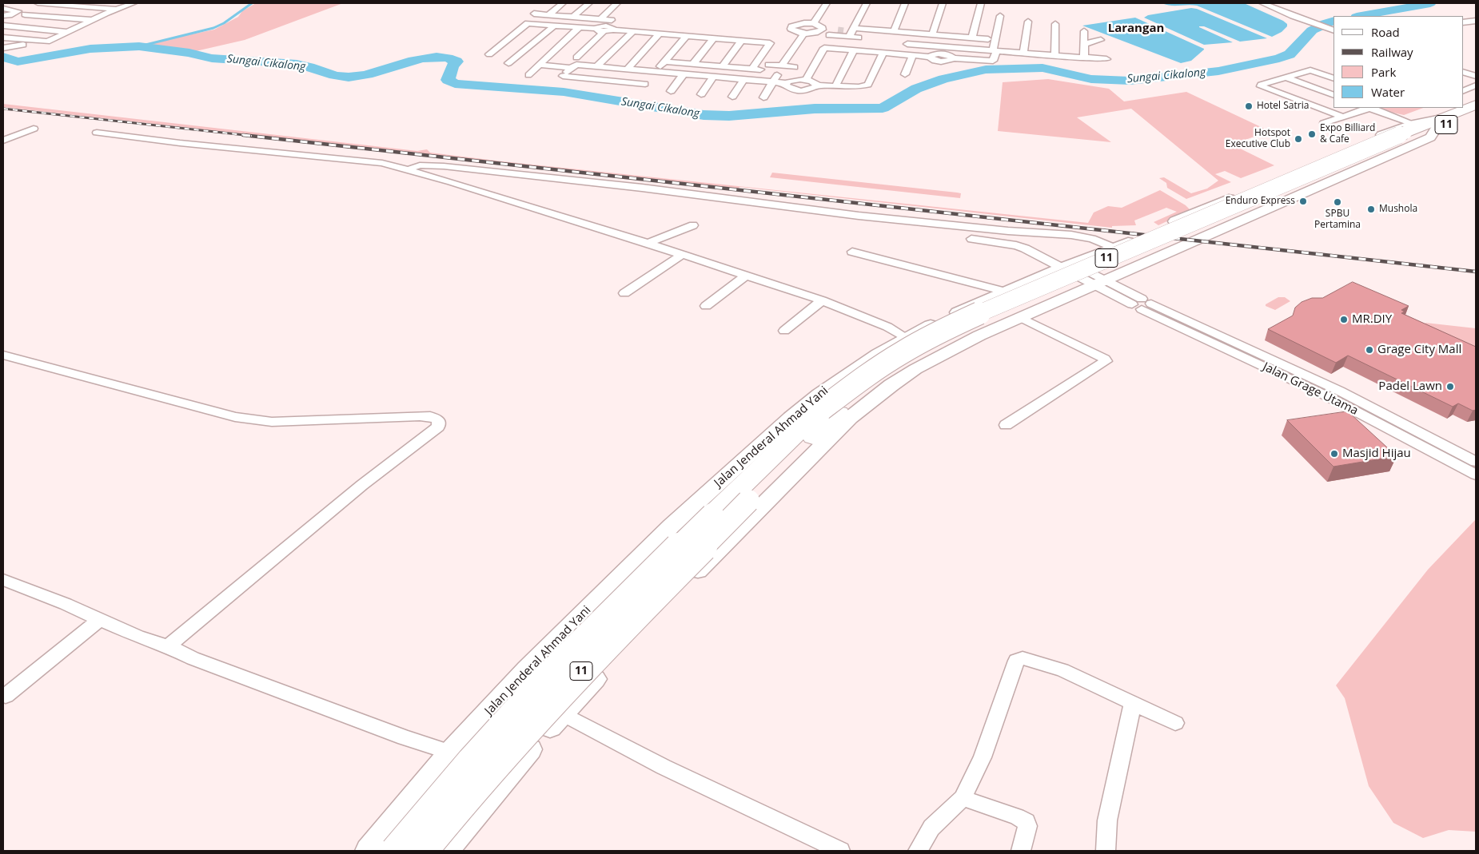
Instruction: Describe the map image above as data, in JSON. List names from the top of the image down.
{
  "streets": {
    "highway": ["11", "Jalan Jenderal Ahmad Yani"],
    "street": ["Jalan Grage Utama"]
  },
  "crossings": [
    ["Jalan Grage Utama", "Jalan Jenderal Ahmad Yani"]
  ],
  "districts": ["Larangan"],
  "water": ["Sungai Cikalong"],
  "places": [
    "Hotel Satria",
    "Expo Billiard & Cafe",
    "Hotspot Executive Club",
    "Enduro Express",
    "SPBU Pertamina",
    "Mushola",
    "MR.DIY",
    "Grage City Mall",
    "Padel Lawn",
    "Masjid Hijau"
  ],
  "legend": [
    "Road",
    "Railway",
    "Park",
    "Water"
  ]
}
